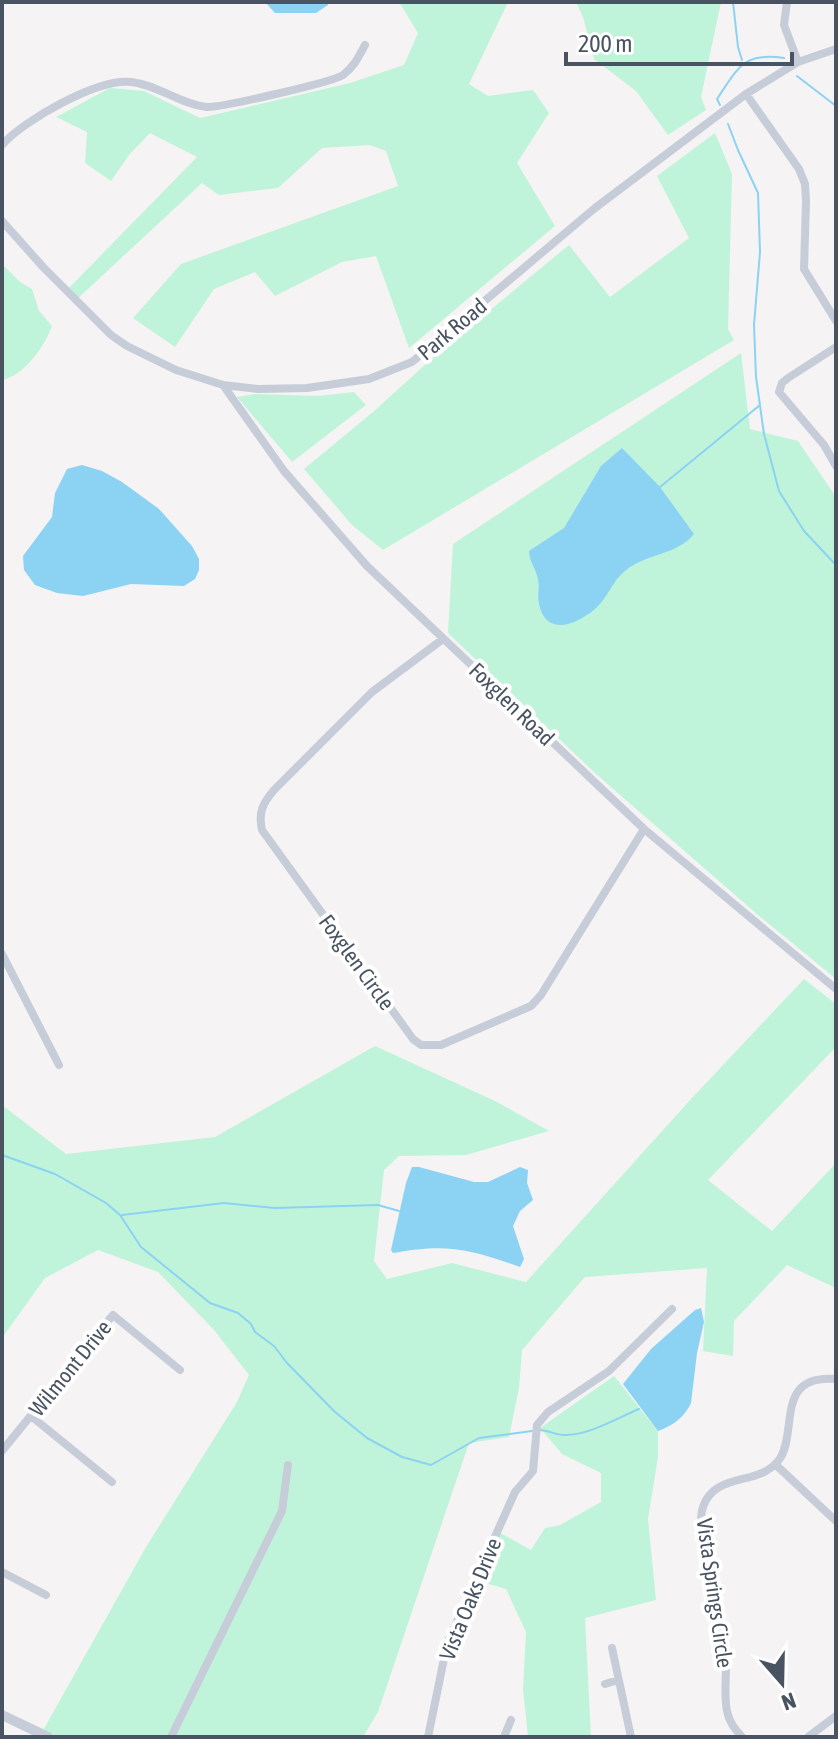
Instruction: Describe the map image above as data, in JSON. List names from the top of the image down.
{
  "streets": {
    "street": [
      "Park Road",
      "Foxglen Road",
      "Foxglen Circle",
      "Wilmont Drive",
      "Vista Springs Circle",
      "Vista Oaks Drive"
    ]
  },
  "crossings": [
    ["Park Road", "Foxglen Road"],
    ["Foxglen Road", "Foxglen Circle"]
  ],
  "scale_bar": "200 m",
  "north": "bottom"
}
